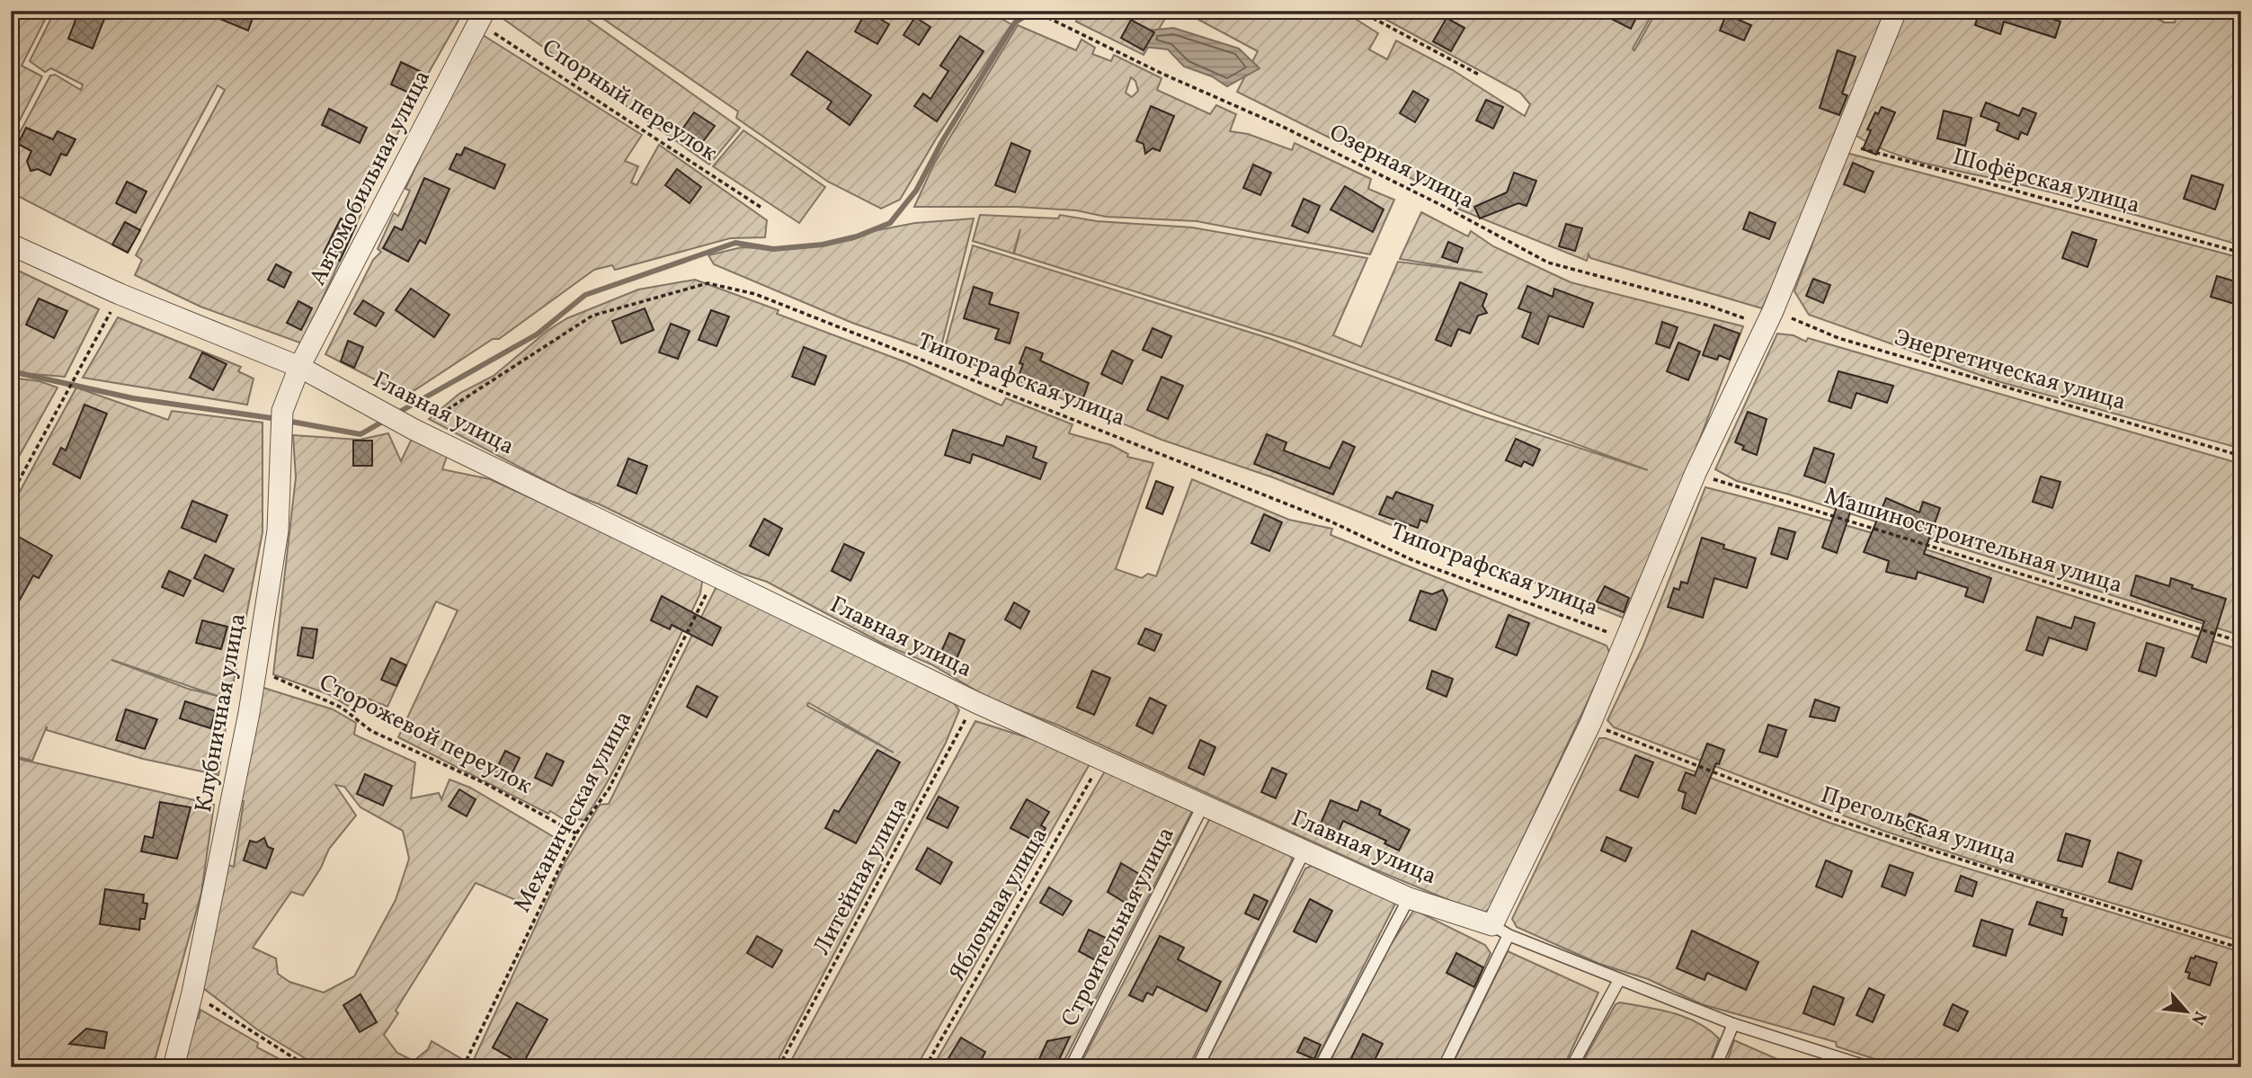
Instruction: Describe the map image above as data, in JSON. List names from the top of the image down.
{
  "streets": {
    "street": ["Автомобильная улица", "Главная улица", "Клубничная улица"],
    "lane": ["Строительная улица"],
    "path": [
      "Спорный переулок",
      "Озерная улица",
      "Шофёрская улица",
      "Энергетическая улица",
      "Типографская улица",
      "Машиностроительная улица",
      "Сторожевой переулок",
      "Механическая улица",
      "Прегольская улица",
      "Литейная улица",
      "Яблочная улица"
    ]
  },
  "crossings": [
    ["Спорный переулок", "Автомобильная улица"],
    ["Озерная улица", "Энергетическая улица"],
    ["Автомобильная улица", "Главная улица"],
    ["Автомобильная улица", "Клубничная улица"],
    ["Типографская улица", "Главная улица"],
    ["Главная улица", "Клубничная улица"],
    ["Главная улица", "Механическая улица"],
    ["Главная улица", "Литейная улица"],
    ["Главная улица", "Яблочная улица"],
    ["Главная улица", "Строительная улица"],
    ["Клубничная улица", "Сторожевой переулок"],
    ["Сторожевой переулок", "Механическая улица"]
  ],
  "north": "bottom right"
}
